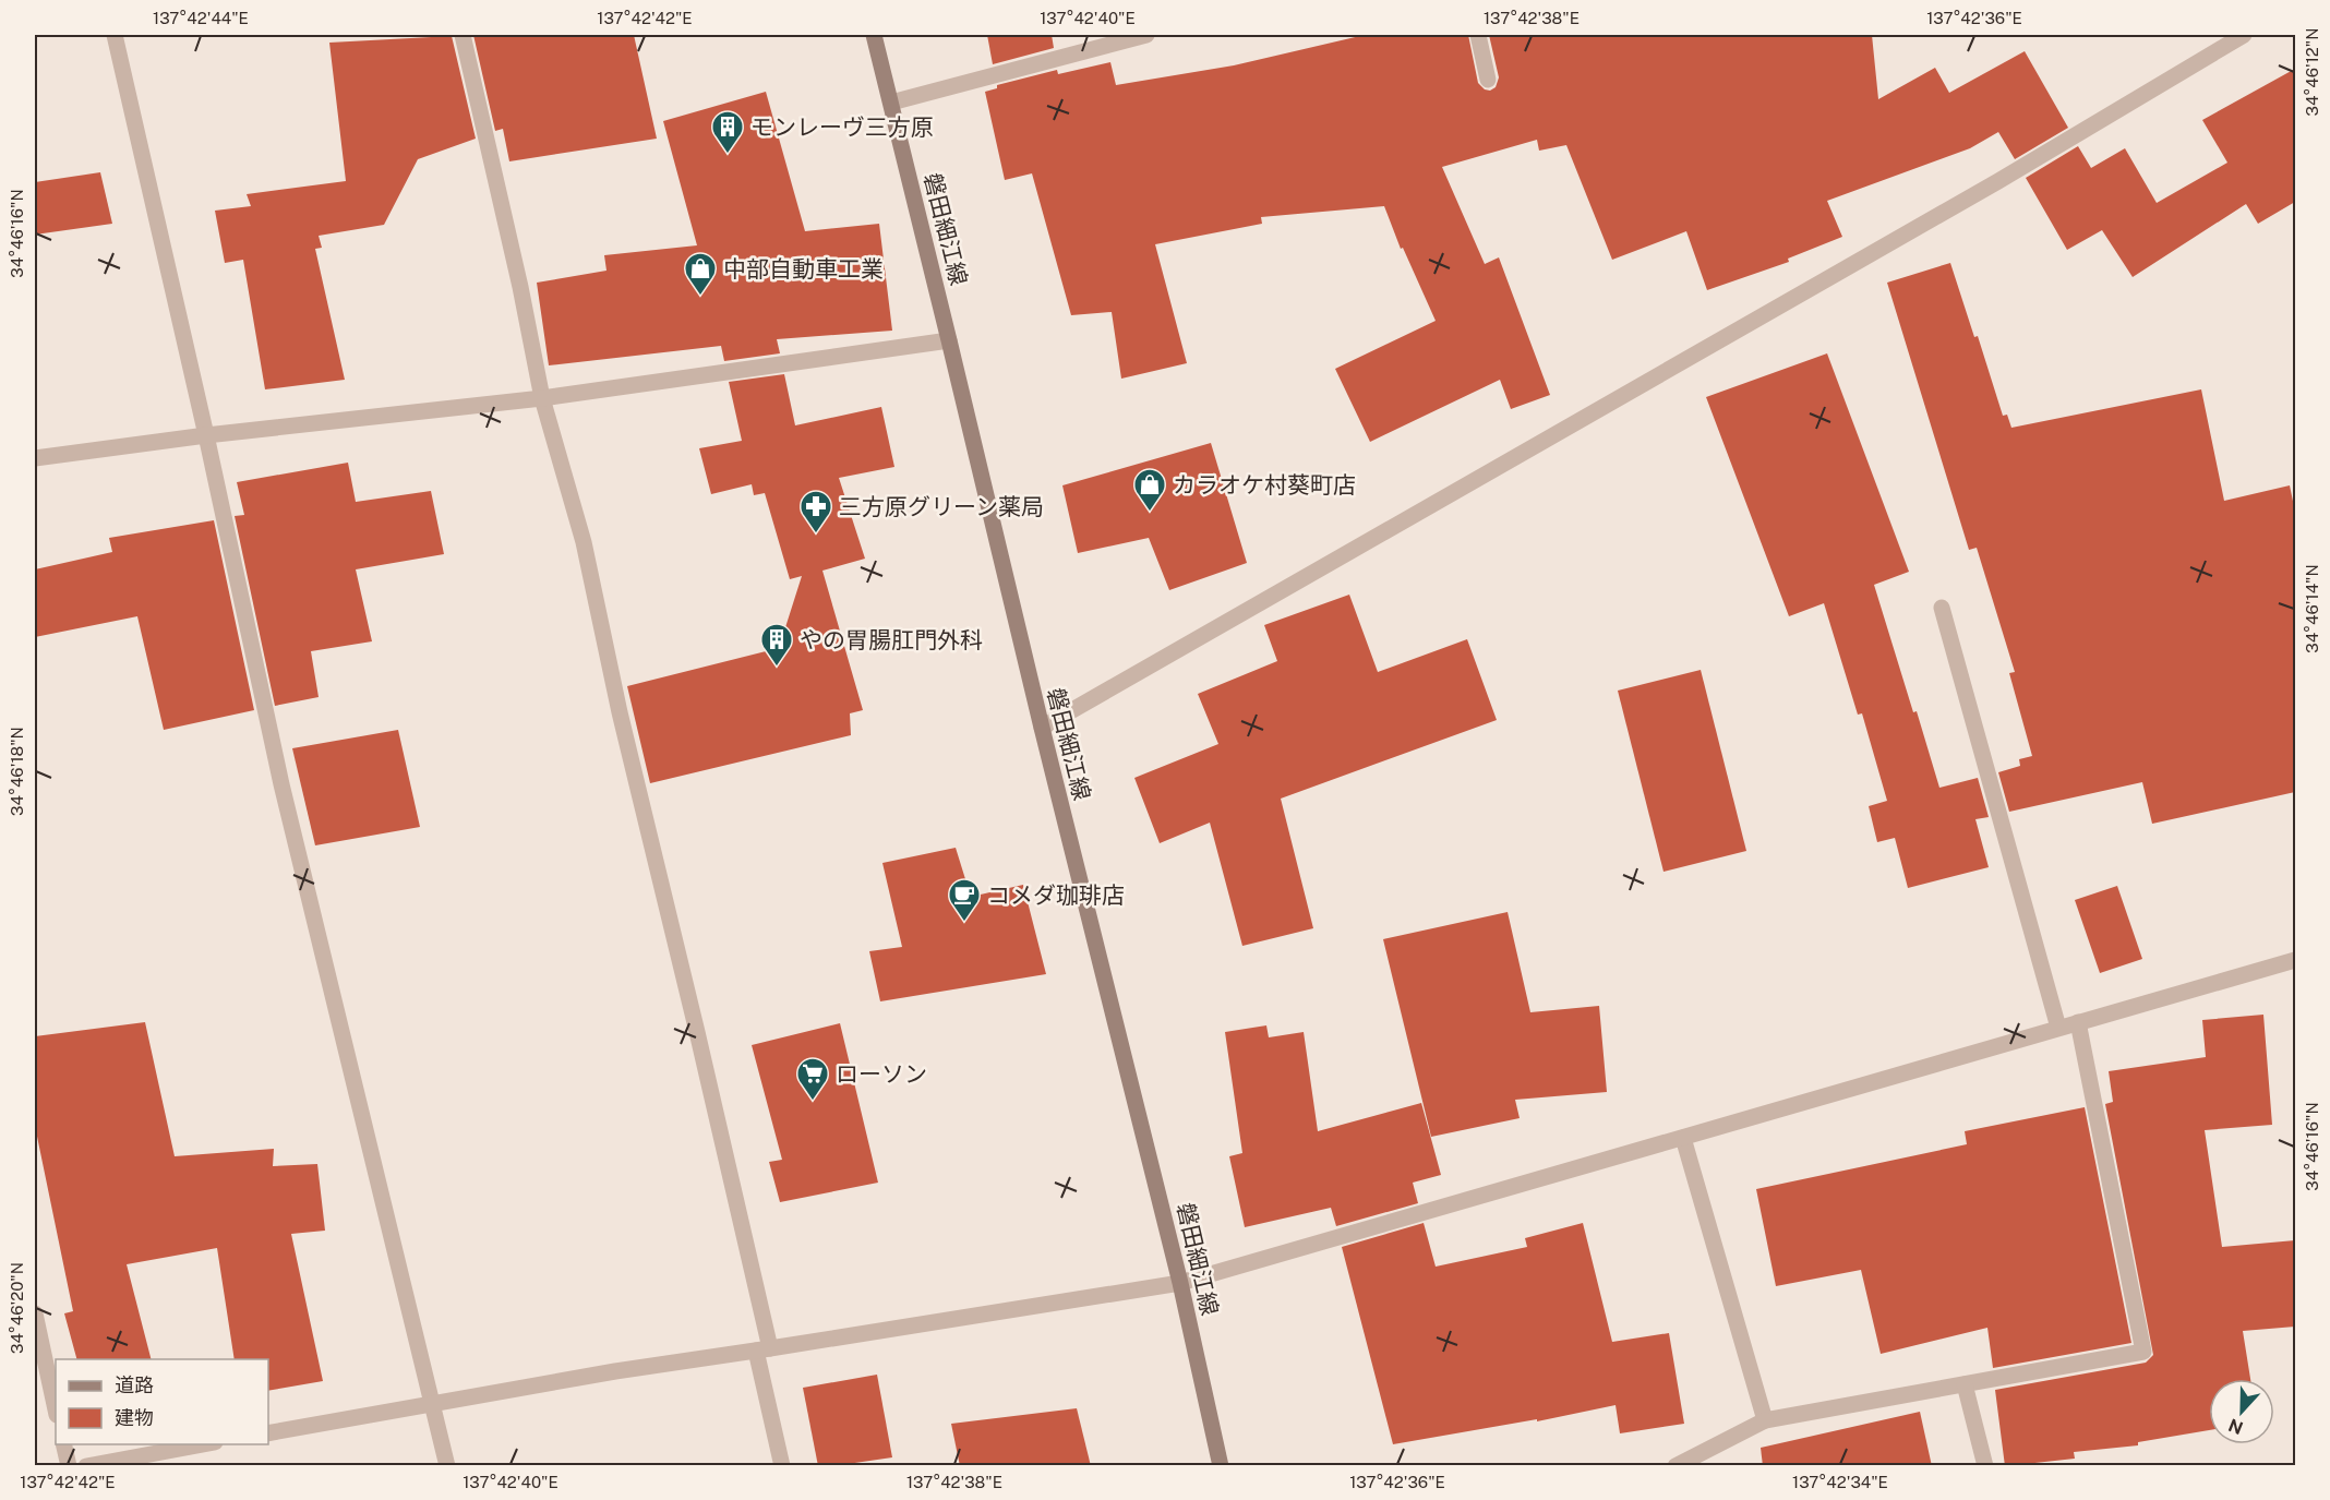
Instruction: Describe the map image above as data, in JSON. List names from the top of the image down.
{
  "streets": {
    "main road": ["磐田細江線"]
  },
  "places": {
    "building": ["モンレーヴ三方原", "やの胃腸肛門外科"],
    "shop": ["中部自動車工業", "カラオケ村葵町店"],
    "pharmacy": ["三方原グリーン薬局"],
    "cafe": ["コメダ珈琲店"],
    "supermarket": ["ローソン"]
  },
  "legend": ["道路", "建物"],
  "north": "bottom",
  "coordinates": [
    "137°42'44\"E",
    "137°42'42\"E",
    "137°42'40\"E",
    "137°42'38\"E",
    "137°42'36\"E",
    "34°46'12\"N",
    "34°46'16\"N",
    "34°46'14\"N",
    "34°46'18\"N",
    "34°46'20\"N",
    "137°42'34\"E"
  ]
}
